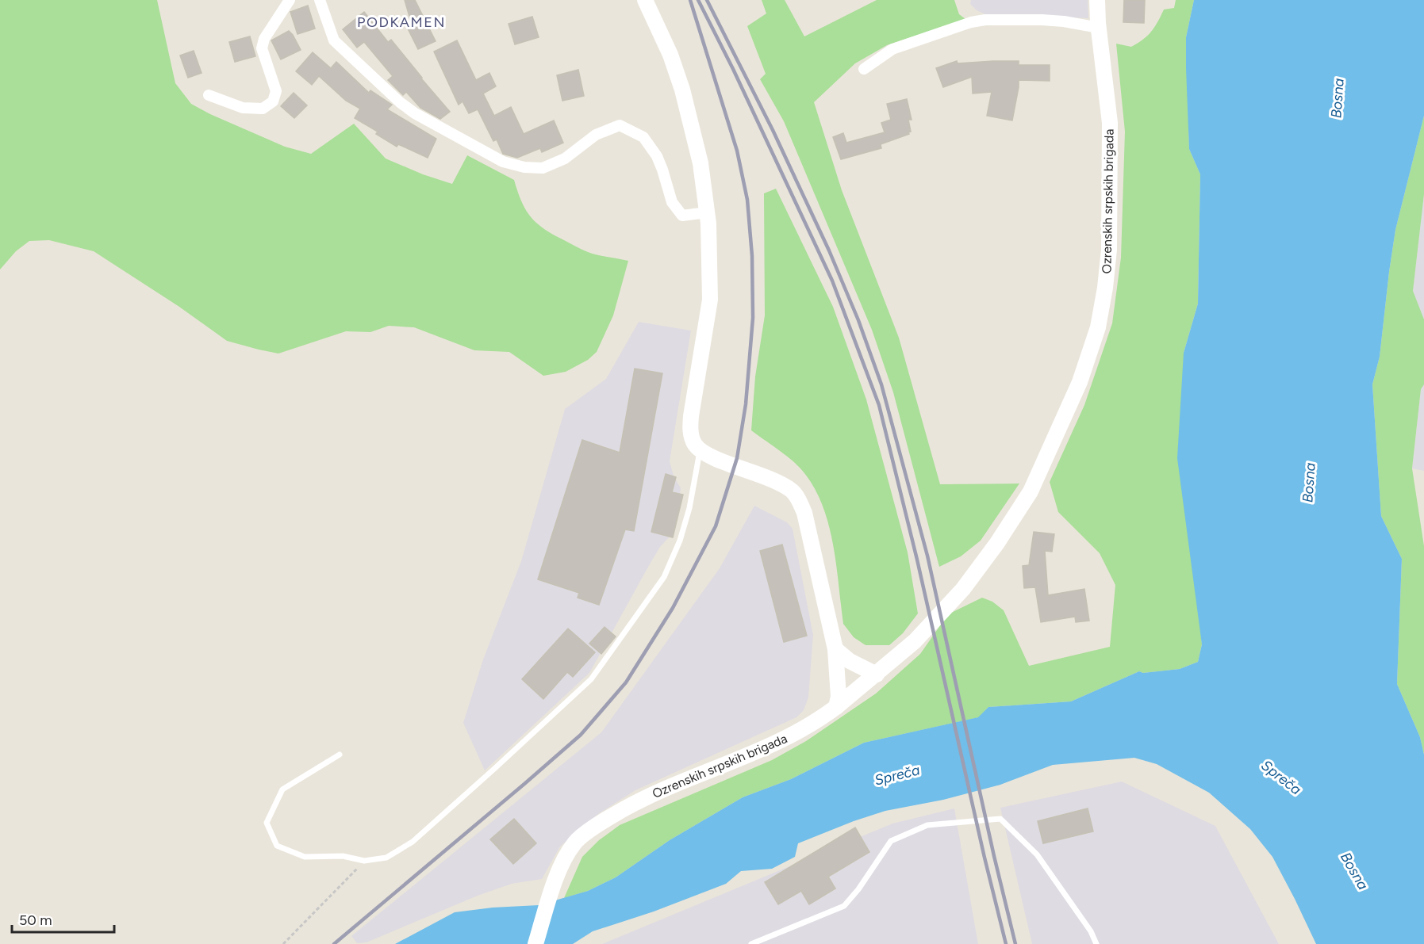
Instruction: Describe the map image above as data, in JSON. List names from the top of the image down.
{
  "streets": {
    "main road": ["Ozrenskih srpskih brigada"]
  },
  "districts": ["PODKAMEN"],
  "water": ["Bosna", "Spreča"],
  "scale_bar": "50 m"
}
